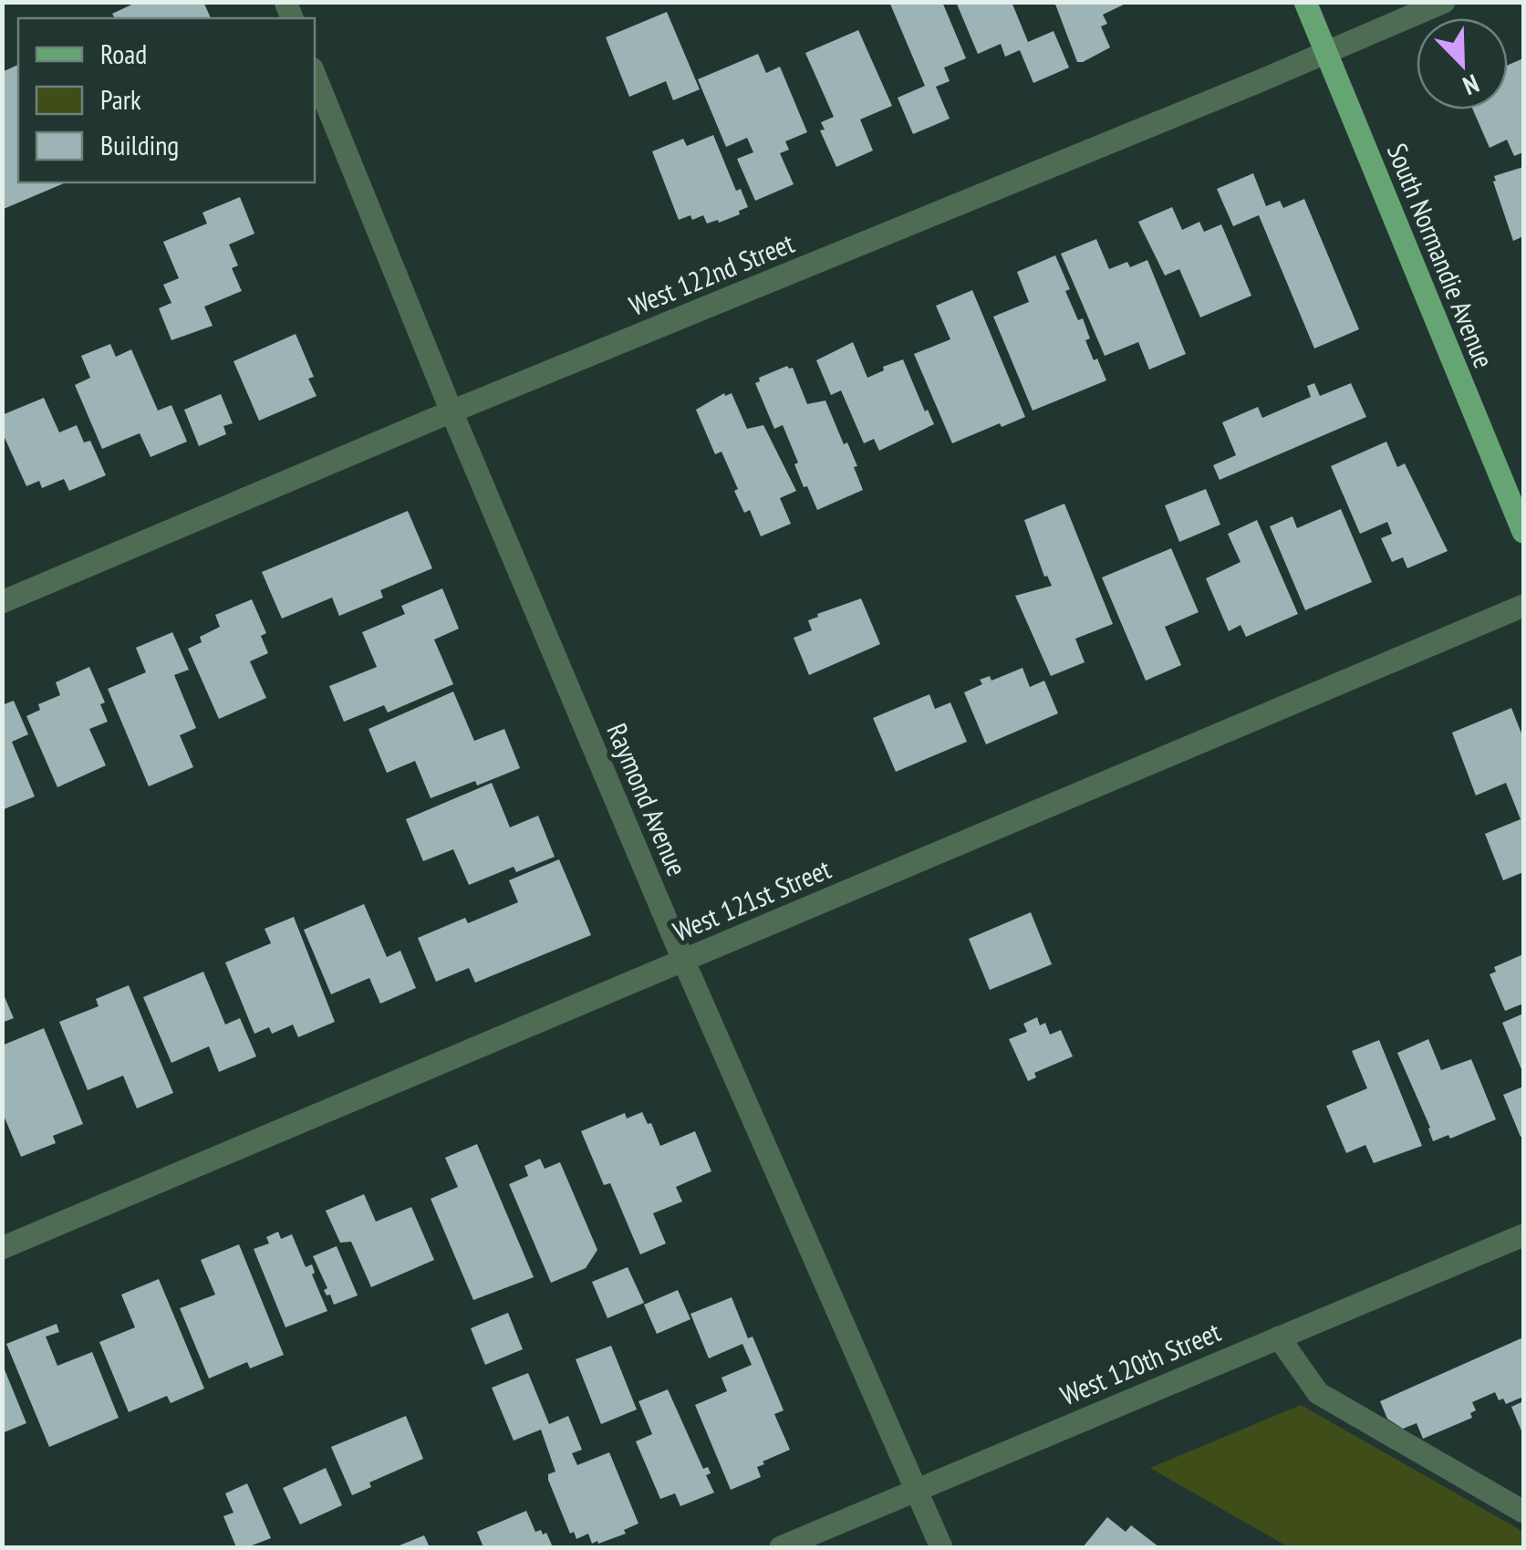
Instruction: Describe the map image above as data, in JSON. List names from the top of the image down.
{
  "streets": {
    "main road": ["South Normandie Avenue"],
    "street": [
      "West 122nd Street",
      "Raymond Avenue",
      "West 121st Street",
      "West 120th Street"
    ]
  },
  "crossings": [
    ["South Normandie Avenue", "West 122nd Street"],
    ["West 122nd Street", "Raymond Avenue"],
    ["Raymond Avenue", "West 121st Street"],
    ["Raymond Avenue", "West 120th Street"]
  ],
  "legend": ["Road", "Park", "Building"],
  "north": "bottom right"
}
